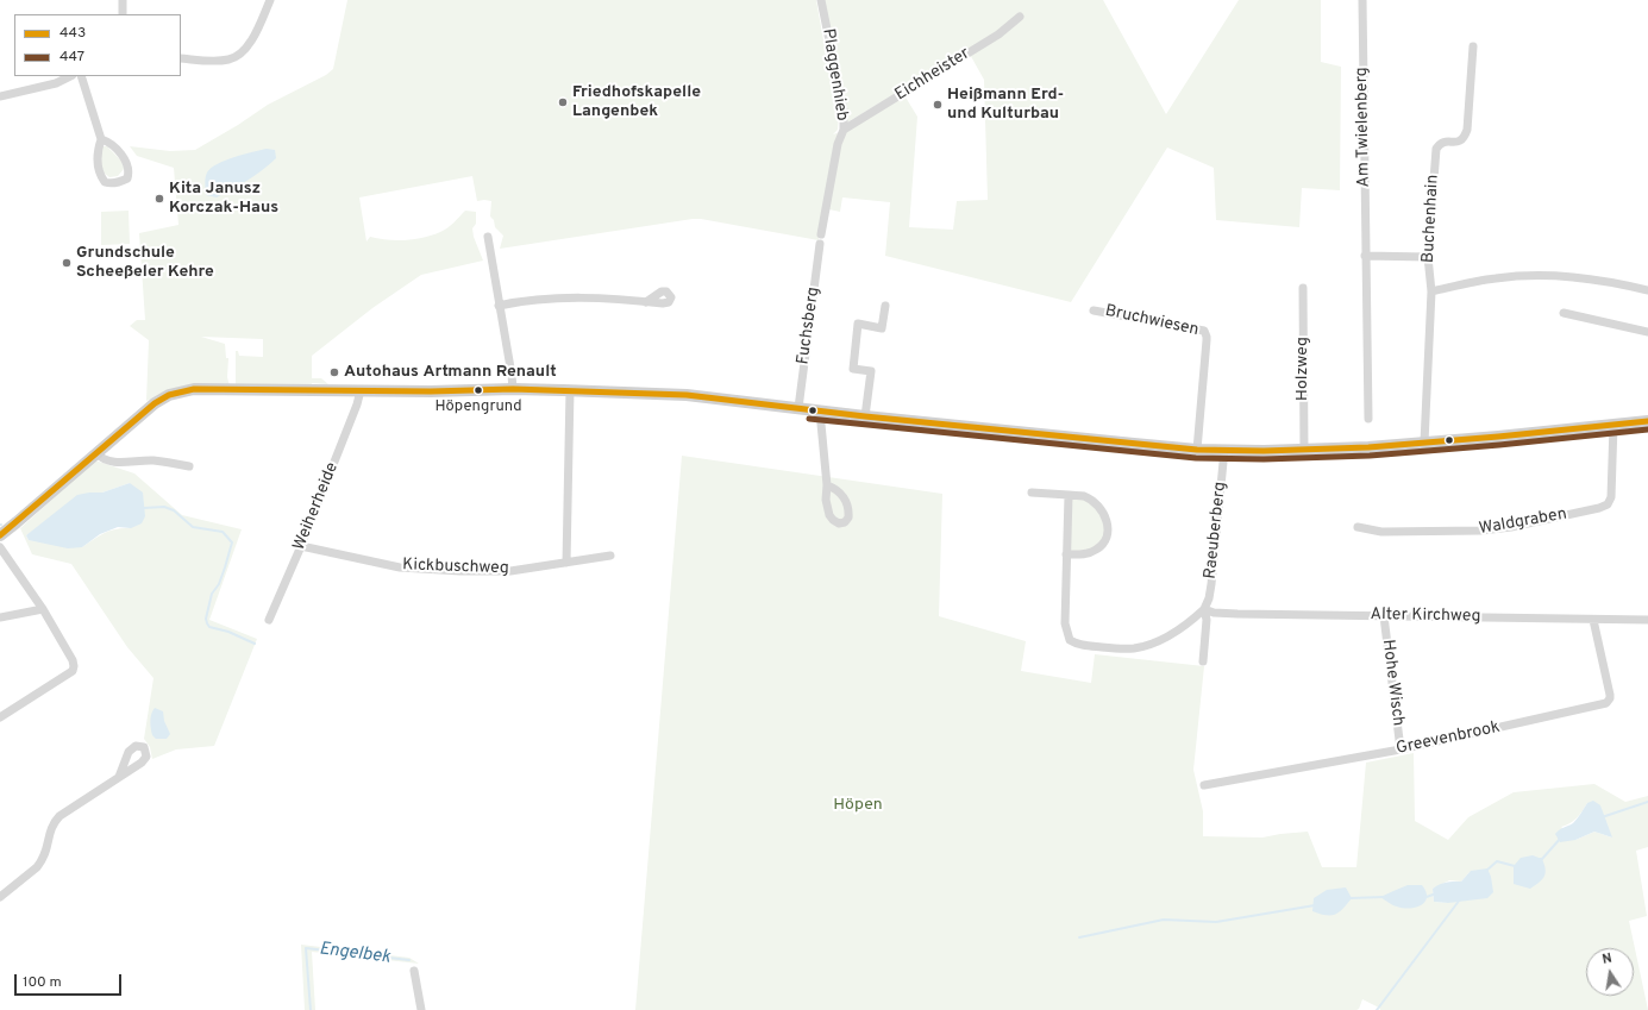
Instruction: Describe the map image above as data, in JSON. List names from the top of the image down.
{
  "streets": {
    "street": [
      "Plaggenhieb",
      "Eichheister",
      "Am Twielenberg",
      "Buchenhain",
      "Bruchwiesen",
      "Fuchsberg",
      "Holzweg",
      "Weiherheide",
      "Waldgraben",
      "Raeuberberg",
      "Kickbuschweg",
      "Alter Kirchweg",
      "Hohe Wisch",
      "Greevenbrook"
    ]
  },
  "crossings": [
    ["Plaggenhieb", "Eichheister"],
    ["Plaggenhieb", "Fuchsberg"],
    ["Weiherheide", "Kickbuschweg"],
    ["Raeuberberg", "Alter Kirchweg"],
    ["Alter Kirchweg", "Hohe Wisch"],
    ["Alter Kirchweg", "Greevenbrook"],
    ["Hohe Wisch", "Greevenbrook"]
  ],
  "water": ["Engelbek"],
  "parks": ["Höpen"],
  "places": [
    "Friedhofskapelle Langenbek",
    "Heißmann Erd- und Kulturbau",
    "Kita Janusz Korczak-Haus",
    "Grundschule Scheeßeler Kehre",
    "Autohaus Artmann Renault",
    "Höpengrund"
  ],
  "lines": ["transit line 443", "transit line 447"],
  "legend": ["443", "447"],
  "scale_bar": "100 m",
  "north": "top"
}
